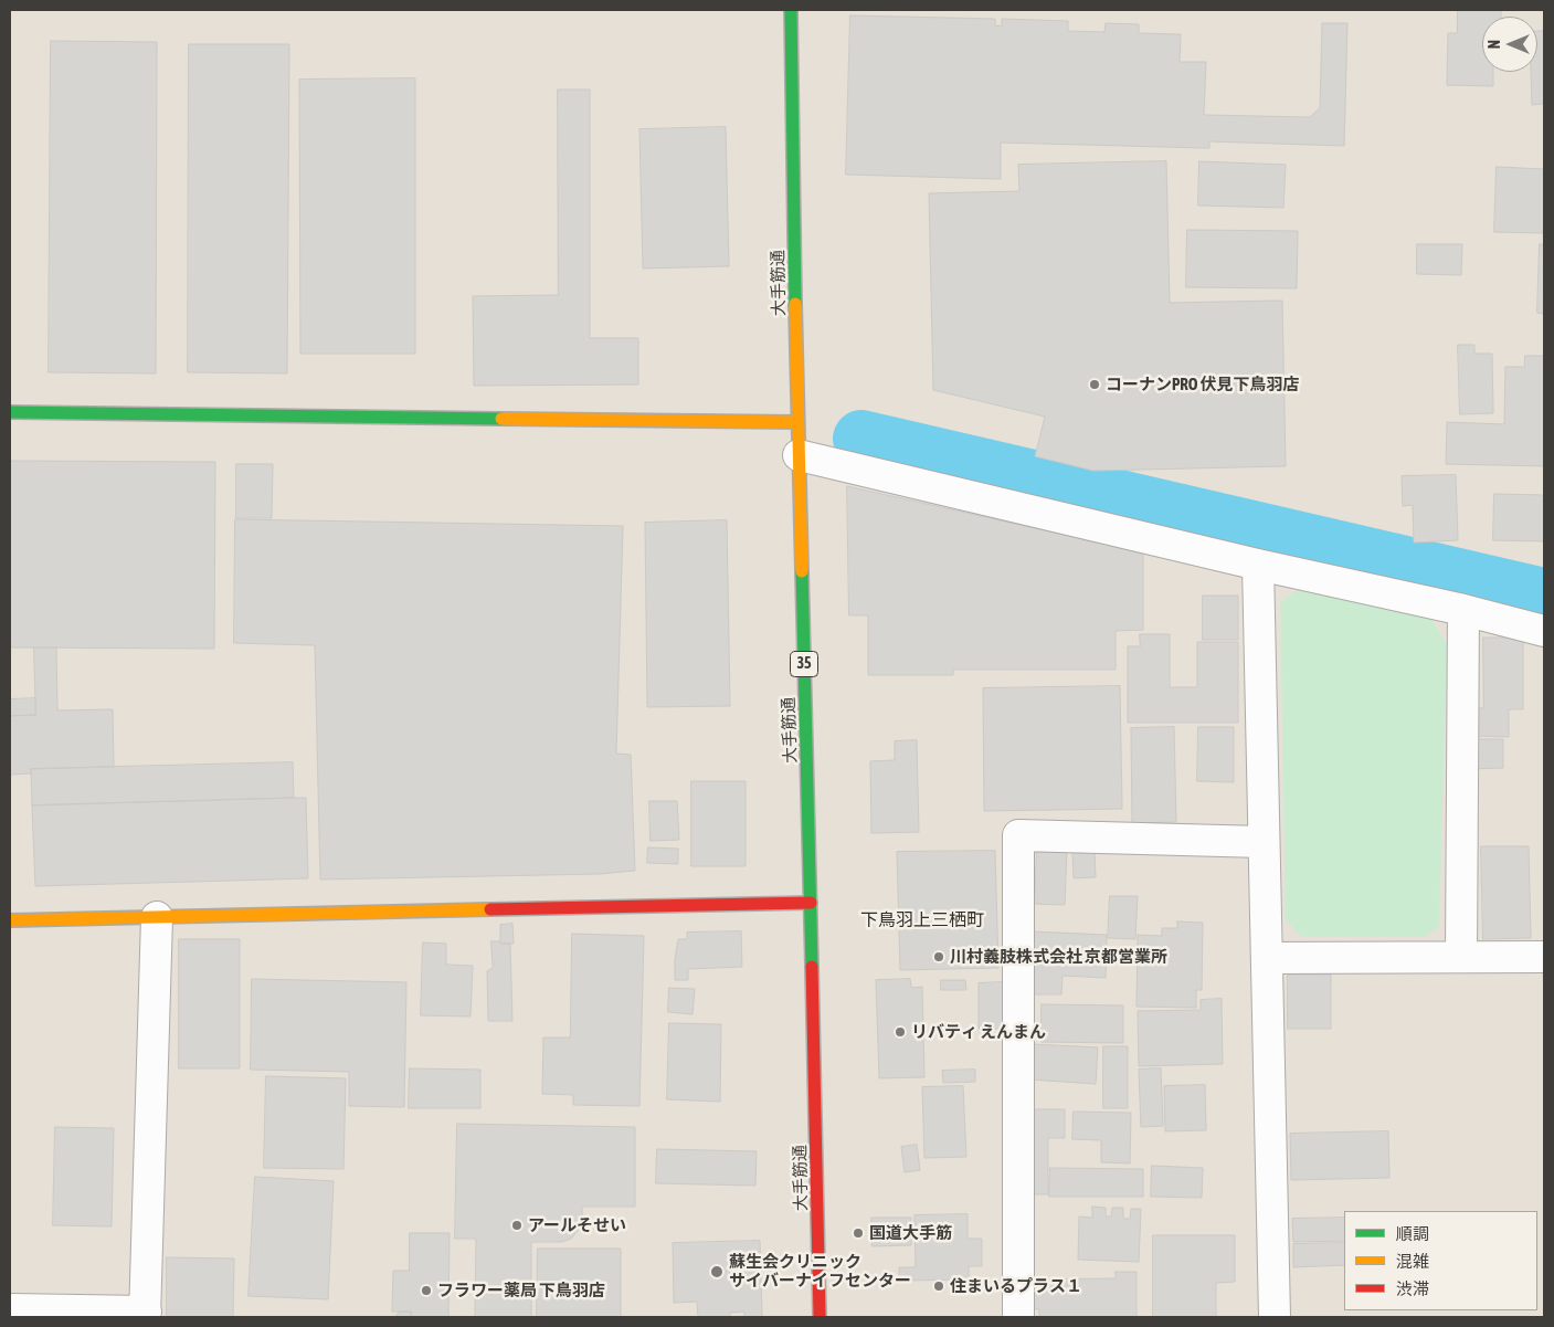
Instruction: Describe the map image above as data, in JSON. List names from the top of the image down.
{
  "streets": {
    "street": ["大手筋通", "35"]
  },
  "districts": ["下鳥羽上三栖町"],
  "places": [
    "コーナンPRO 伏見下鳥羽店",
    "川村義肢株式会社 京都営業所",
    "リバティ えんまん",
    "アールそせい",
    "国道大手筋",
    "蘇生会クリニック サイバーナイフセンター",
    "住まいるプラス１",
    "フラワー薬局 下鳥羽店"
  ],
  "legend": ["順調", "混雑", "渋滞"],
  "north": "left"
}
